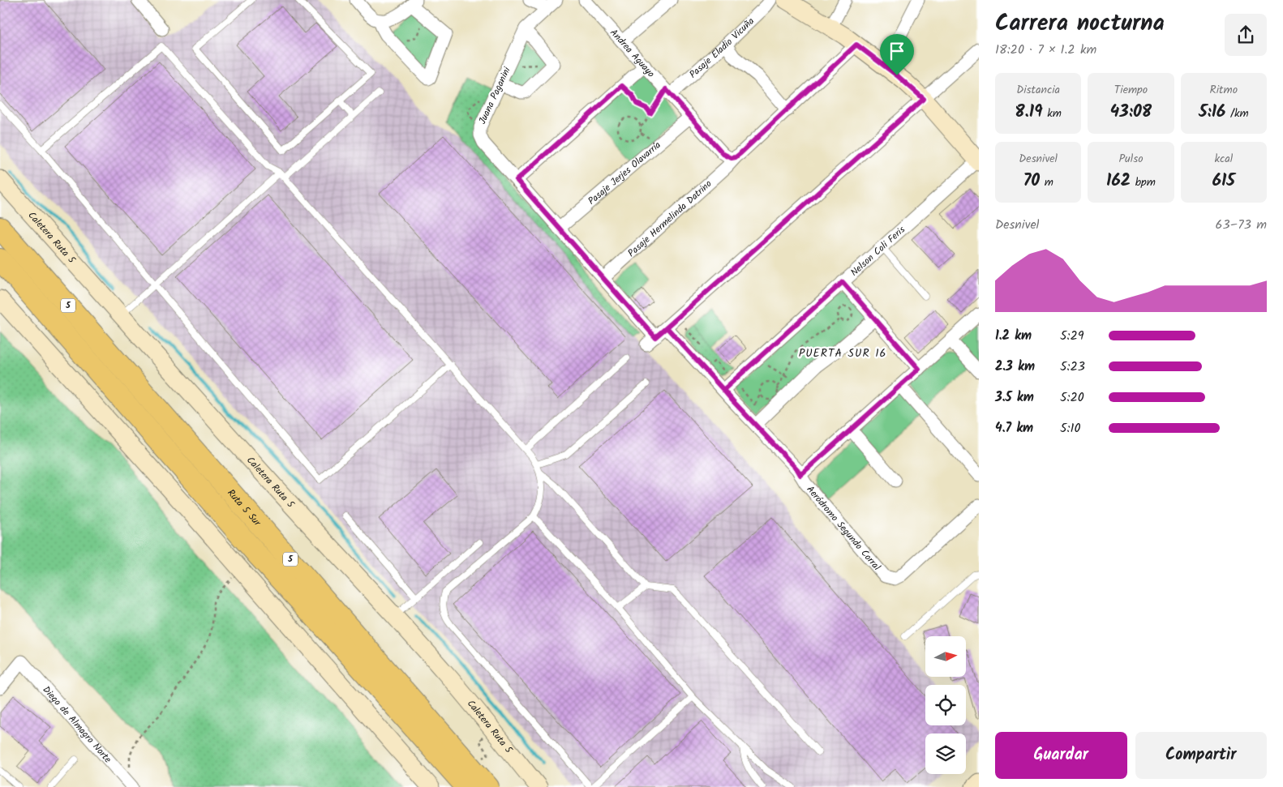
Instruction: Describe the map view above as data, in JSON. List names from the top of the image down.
{
  "streets": {
    "highway": ["5", "Ruta 5 Sur"],
    "street": [
      "Pasaje Eladio Vicuña",
      "Andrea Aguayo",
      "Juana Paganini",
      "Pasaje Jerjes Olavarría",
      "Pasaje Hermelinda Datrino",
      "Caletera Ruta 5",
      "Nelson Coli Feris",
      "Aeródromo Segundo Corral",
      "Diego de Almagro Norte"
    ]
  },
  "crossings": [
    ["Pasaje Eladio Vicuña", "Andrea Aguayo"],
    ["Andrea Aguayo", "Pasaje Jerjes Olavarría"],
    ["Andrea Aguayo", "Pasaje Hermelinda Datrino"],
    ["Juana Paganini", "Pasaje Jerjes Olavarría"],
    ["Juana Paganini", "Pasaje Hermelinda Datrino"],
    ["Juana Paganini", "Aeródromo Segundo Corral"],
    ["Nelson Coli Feris", "Aeródromo Segundo Corral"]
  ],
  "districts": ["PUERTA SUR 16"],
  "north": "right",
  "page": {
    "heading": ["Carrera nocturna", "18:20 · 7 × 1.2 km"],
    "stats": [
      ["Distancia", "8.19 km"],
      ["Tiempo", "43:08"],
      ["Ritmo", "5:16 /km"],
      ["Desnivel", "70 m"],
      ["Pulso", "162 bpm"],
      ["kcal", "615"]
    ],
    "chart": ["Desnivel", "63–73 m"],
    "list": [
      {
        "name": "1.2 km",
        "note": "5:29"
      },
      {
        "name": "2.3 km",
        "note": "5:23"
      },
      {
        "name": "3.5 km",
        "note": "5:20"
      },
      {
        "name": "4.7 km",
        "note": "5:10"
      }
    ],
    "buttons": ["Guardar", "Compartir"]
  }
}
